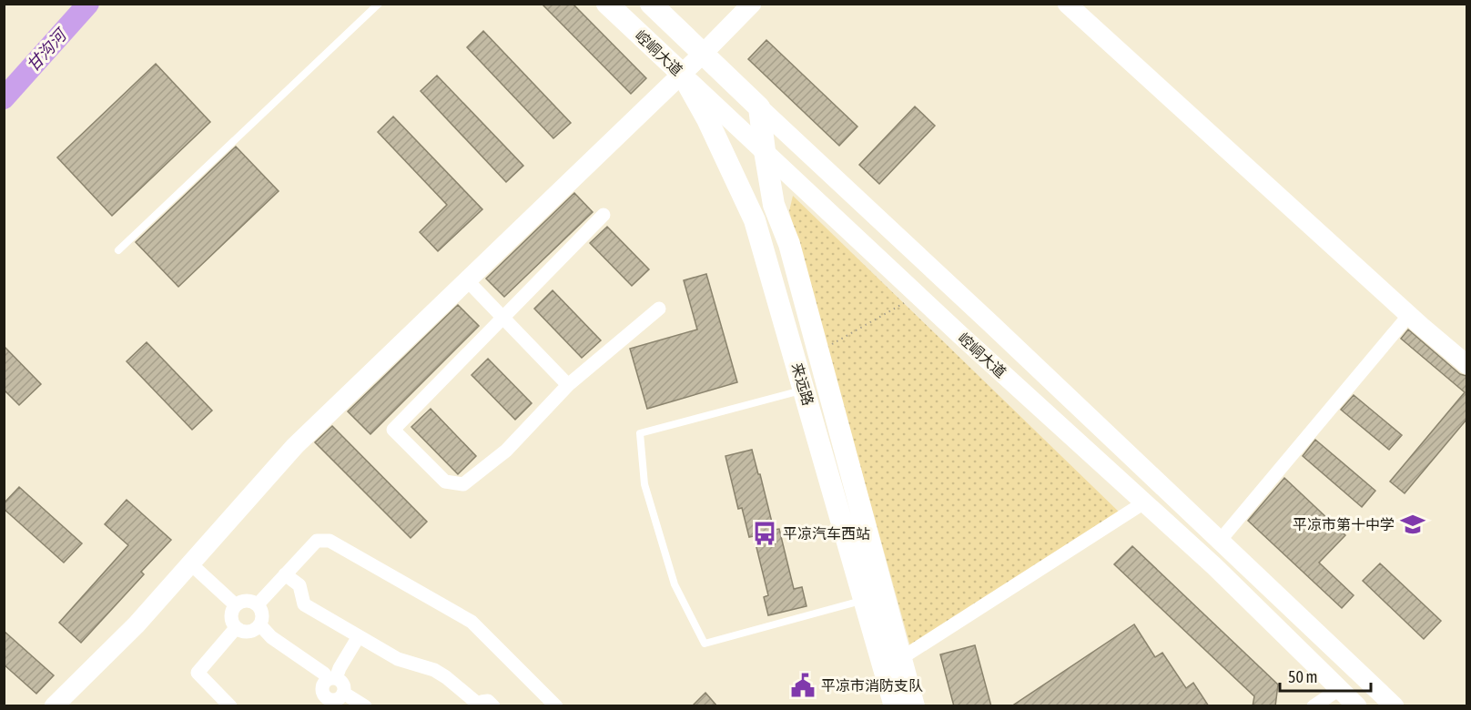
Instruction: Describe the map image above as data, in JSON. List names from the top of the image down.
{
  "streets": {
    "main road": ["崆峒大道", "来远路"]
  },
  "crossings": [
    ["崆峒大道", "来远路"]
  ],
  "water": ["甘沟河"],
  "places": {
    "school or university": ["平凉市第十中学"],
    "bus stop": ["平凉汽车西站"],
    "public building": ["平凉市消防支队"]
  },
  "scale_bar": "50 m"
}
